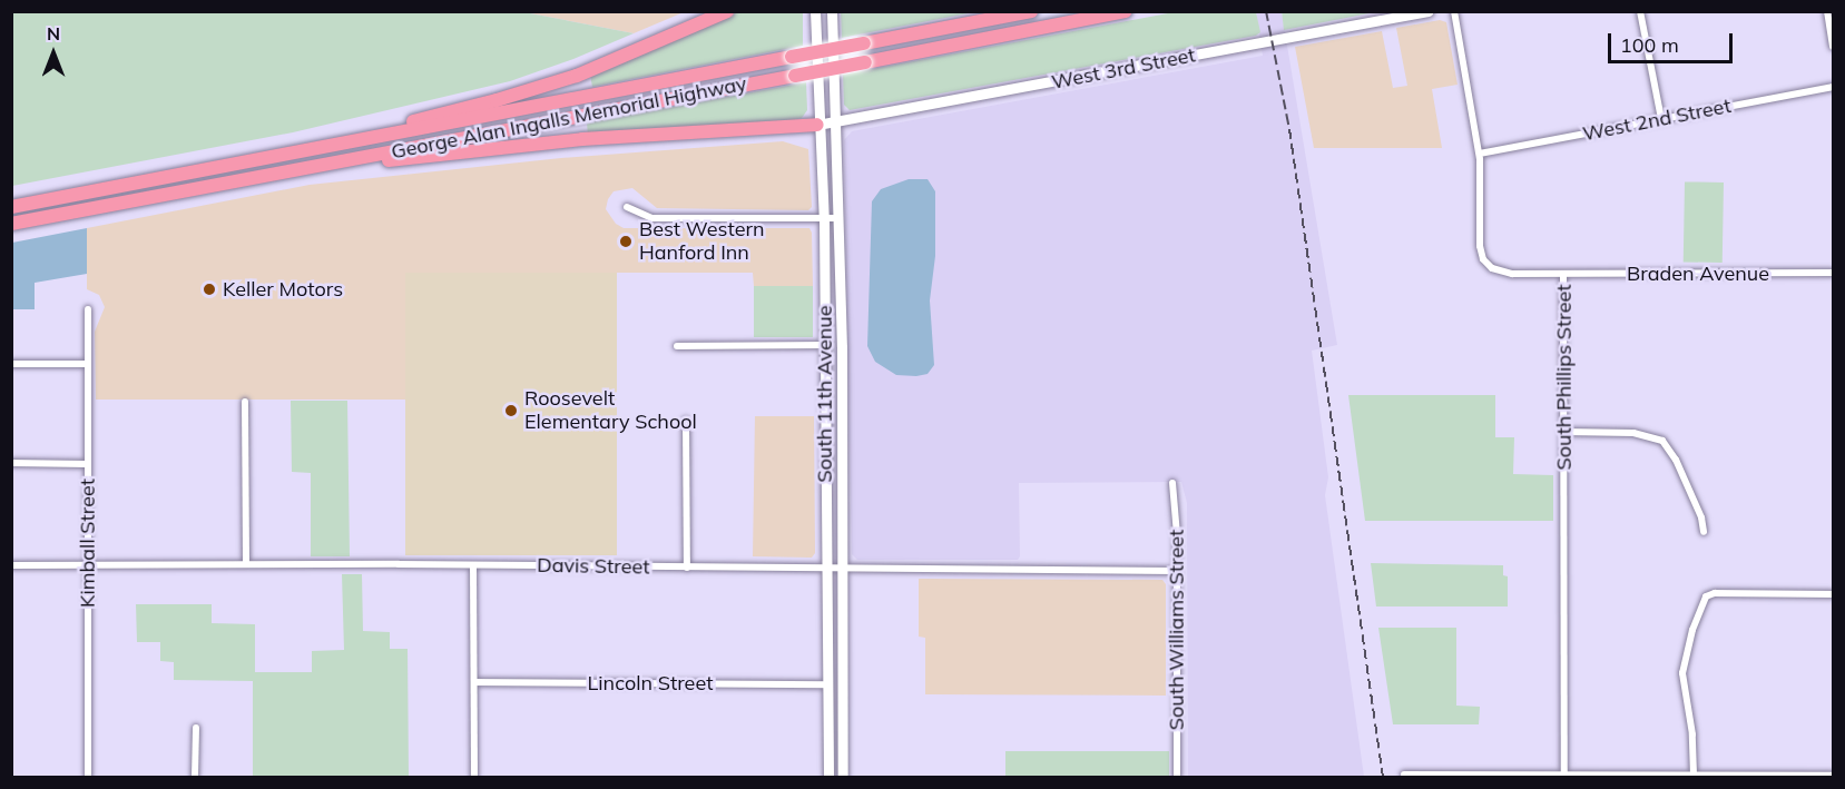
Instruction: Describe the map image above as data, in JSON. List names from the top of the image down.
{
  "streets": {
    "highway": ["George Alan Ingalls Memorial Highway"],
    "main road": ["West 3rd Street", "South 11th Avenue"],
    "street": [
      "West 2nd Street",
      "Braden Avenue",
      "South Phillips Street",
      "Kimball Street",
      "Davis Street",
      "South Williams Street",
      "Lincoln Street"
    ]
  },
  "crossings": [
    ["West 3rd Street", "South 11th Avenue"],
    ["West 2nd Street", "South Phillips Street"],
    ["Braden Avenue", "South Phillips Street"],
    ["South 11th Avenue", "Davis Street"],
    ["South 11th Avenue", "Lincoln Street"],
    ["Kimball Street", "Davis Street"],
    ["Davis Street", "South Williams Street"]
  ],
  "places": ["Best Western Hanford Inn", "Keller Motors", "Roosevelt Elementary School"],
  "scale_bar": "100 m",
  "north": "top"
}
